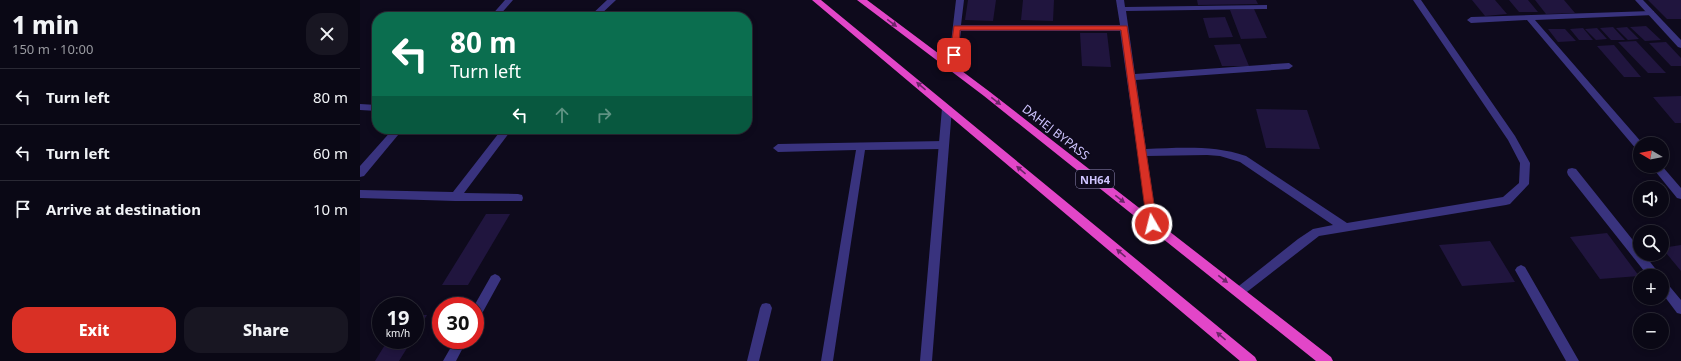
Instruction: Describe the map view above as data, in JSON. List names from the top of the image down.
{
  "streets": {
    "highway": ["DAHEJ BYPASS", "NH64"]
  },
  "north": "left",
  "page": {
    "heading": ["1 min", "150 m · 10:00"],
    "turn": ["80 m", "Turn left"],
    "list": [
      {
        "name": "Turn left",
        "value": "80 m"
      },
      {
        "name": "Turn left",
        "value": "60 m"
      },
      {
        "name": "Arrive at destination",
        "value": "10 m"
      }
    ],
    "map_buttons": ["+", "−"],
    "speed": "19 km/h",
    "limit": "30",
    "buttons": ["Exit", "Share"]
  }
}
